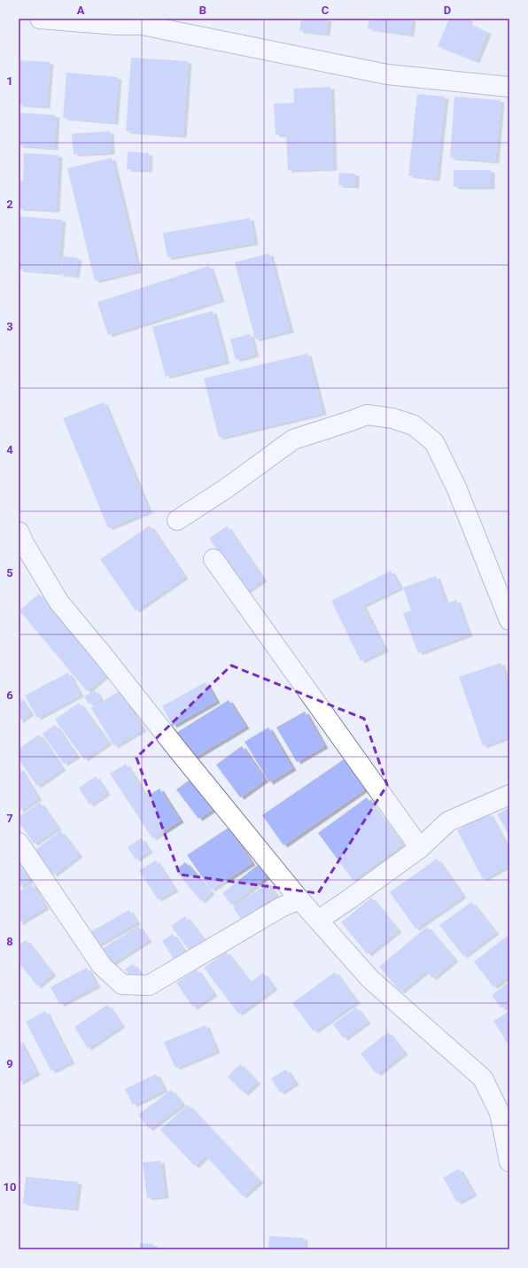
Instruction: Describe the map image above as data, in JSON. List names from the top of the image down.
{
  "grid": {
    "columns": [
      "A",
      "B",
      "C",
      "D"
    ],
    "rows": [
      "1",
      "2",
      "3",
      "4",
      "5",
      "6",
      "7",
      "8",
      "9",
      "10"
    ]
  }
}
